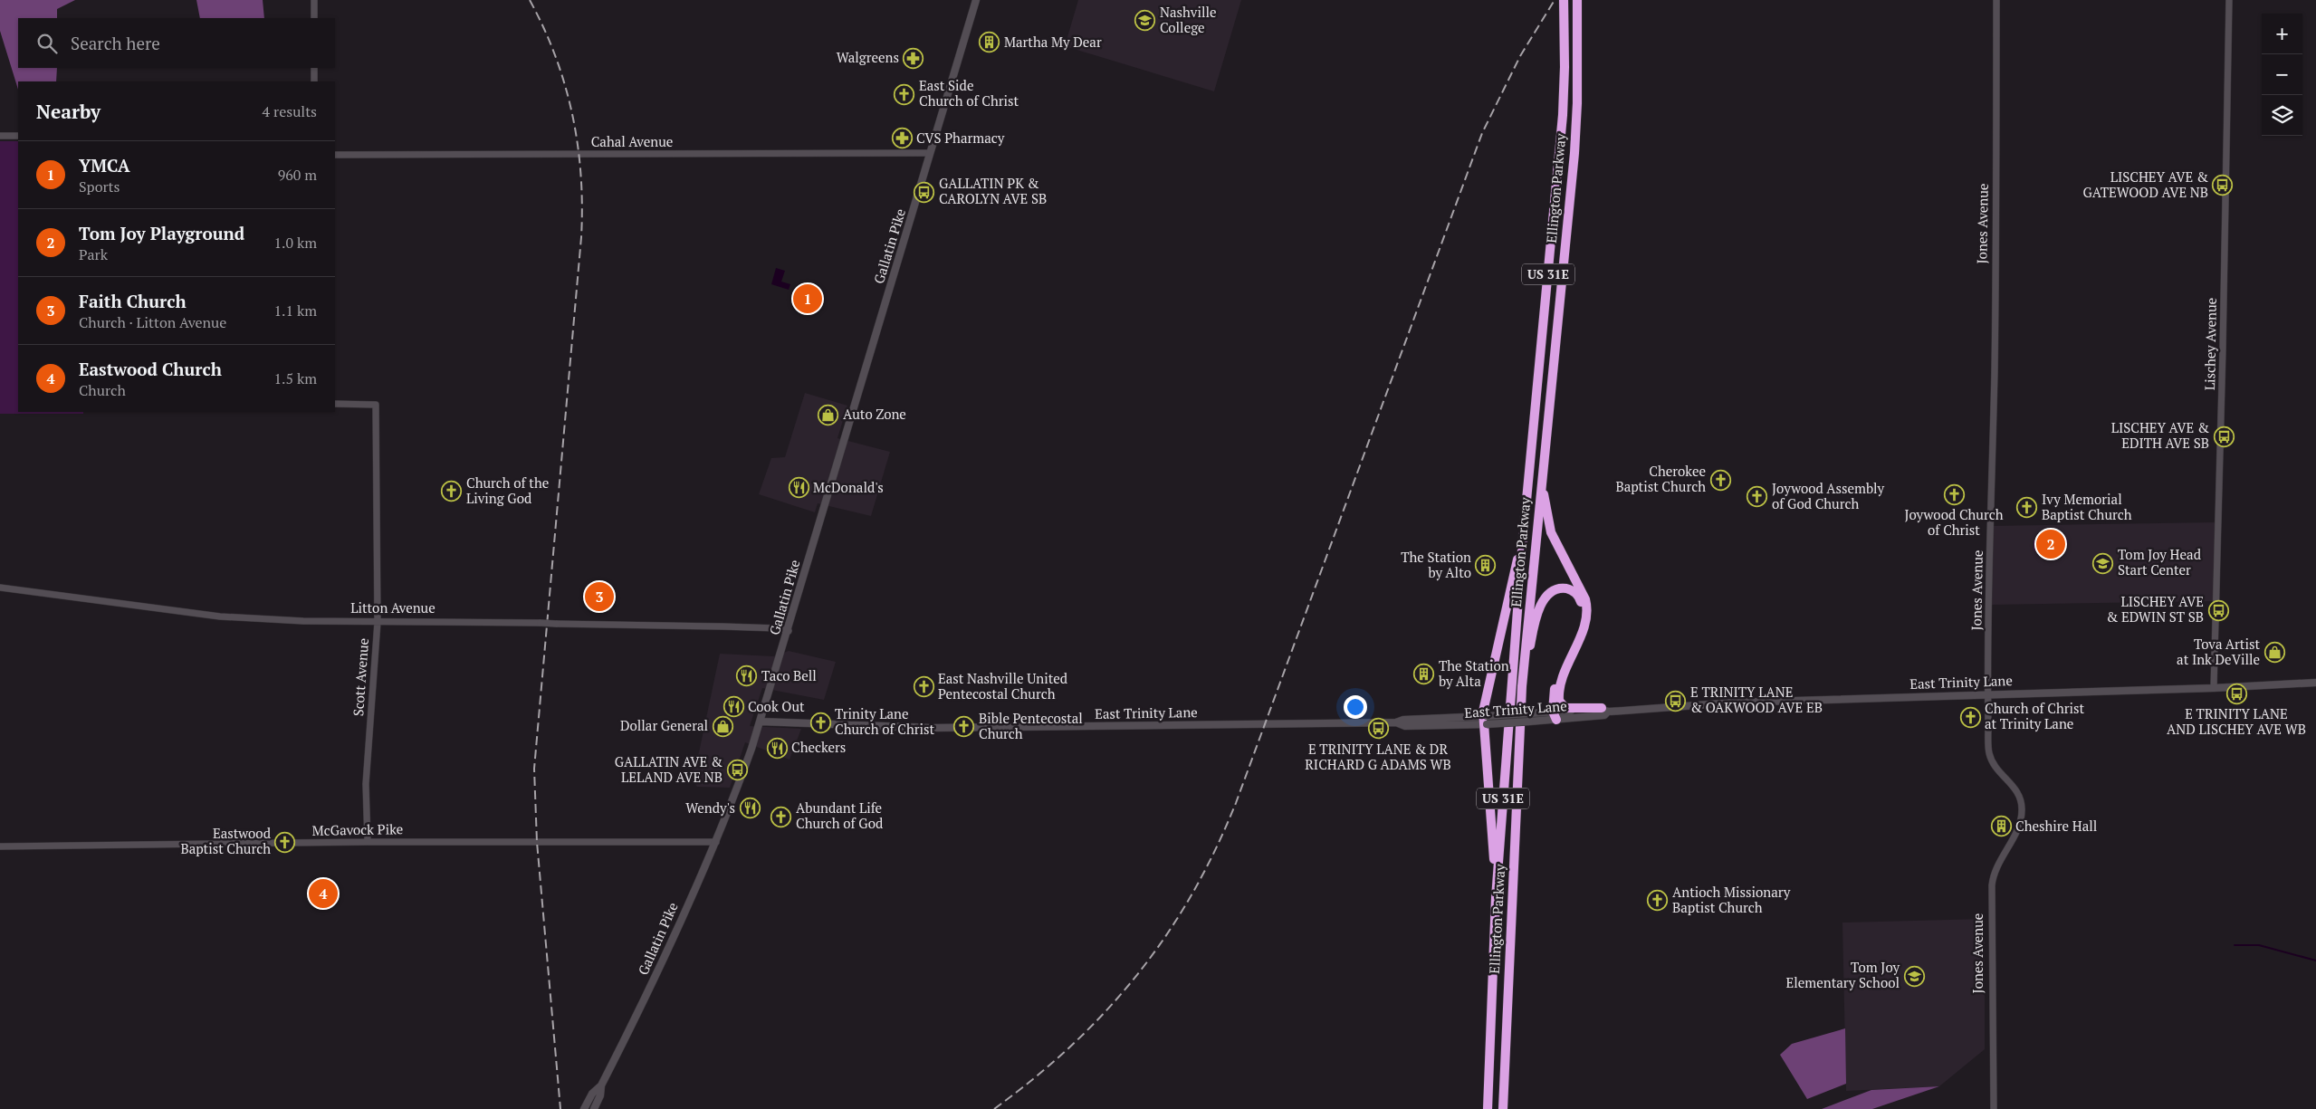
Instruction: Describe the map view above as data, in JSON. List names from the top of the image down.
{
  "streets": {
    "highway": ["Ellington Parkway", "US 31E"],
    "main road": ["Gallatin Pike", "East Trinity Lane"],
    "street": [
      "Cahal Avenue",
      "Jones Avenue",
      "Lischey Avenue",
      "Litton Avenue",
      "Scott Avenue",
      "McGavock Pike"
    ]
  },
  "crossings": [
    ["Cahal Avenue", "Gallatin Pike"],
    ["Jones Avenue", "East Trinity Lane"],
    ["Gallatin Pike", "Litton Avenue"],
    ["Gallatin Pike", "East Trinity Lane"],
    ["Gallatin Pike", "McGavock Pike"],
    ["Lischey Avenue", "East Trinity Lane"],
    ["Litton Avenue", "Scott Avenue"],
    ["Scott Avenue", "McGavock Pike"]
  ],
  "places": {
    "school or university": ["Nashville College", "Tom Joy Head Start Center", "Tom Joy Elementary School"],
    "building": [
      "Martha My Dear",
      "The Station by Alto",
      "The Station by Alta",
      "Cheshire Hall"
    ],
    "pharmacy": ["Walgreens", "CVS Pharmacy"],
    "church": [
      "East Side Church of Christ",
      "Cherokee Baptist Church",
      "Church of the Living God",
      "Joywood Church of Christ",
      "Joywood Assembly of God Church",
      "Ivy Memorial Baptist Church",
      "East Nashville United Pentecostal Church",
      "Church of Christ at Trinity Lane",
      "Trinity Lane Church of Christ",
      "Bible Pentecostal Church",
      "Abundant Life Church of God",
      "Eastwood Baptist Church",
      "Antioch Missionary Baptist Church"
    ],
    "bus stop": [
      "LISCHEY AVE & GATEWOOD AVE NB",
      "GALLATIN PK & CAROLYN AVE SB",
      "LISCHEY AVE & EDITH AVE SB",
      "LISCHEY AVE & EDWIN ST SB",
      "E TRINITY LANE AND LISCHEY AVE WB",
      "E TRINITY LANE & OAKWOOD AVE EB",
      "E TRINITY LANE & DR RICHARD G ADAMS WB",
      "GALLATIN AVE & LELAND AVE NB"
    ],
    "shop": ["Auto Zone", "Tova Artist at Ink DeVille", "Dollar General"],
    "restaurant": [
      "McDonald's",
      "Taco Bell",
      "Cook Out",
      "Checkers",
      "Wendy's"
    ]
  },
  "page": {
    "map_buttons": ["+", "−"],
    "search": "Search here",
    "heading": ["Nearby", "4 results"],
    "list": [
      {
        "mark": "1",
        "name": "YMCA",
        "note": "Sports",
        "value": "960 m"
      },
      {
        "mark": "2",
        "name": "Tom Joy Playground",
        "note": "Park",
        "value": "1.0 km"
      },
      {
        "mark": "3",
        "name": "Faith Church",
        "note": "Church · Litton Avenue",
        "value": "1.1 km"
      },
      {
        "mark": "4",
        "name": "Eastwood Church",
        "note": "Church",
        "value": "1.5 km"
      }
    ],
    "pins": [
      "1",
      "2",
      "3",
      "4"
    ]
  }
}
